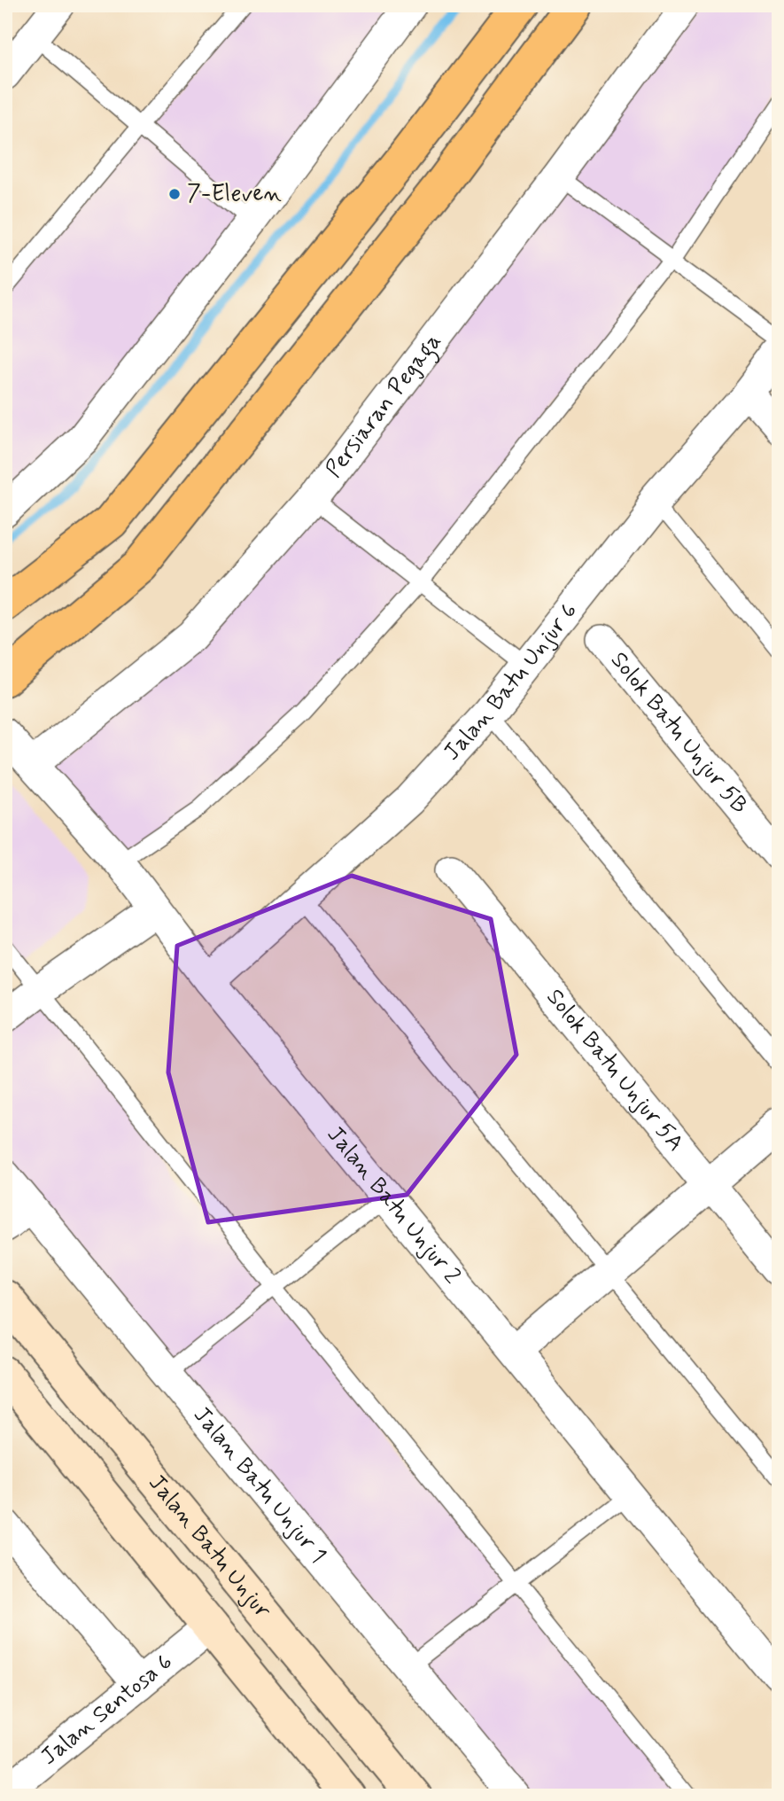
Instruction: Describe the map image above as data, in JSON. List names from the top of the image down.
{
  "streets": {
    "main road": ["Jalan Batu Unjur"],
    "street": [
      "Persiaran Pegaga",
      "Jalan Batu Unjur 6",
      "Solok Batu Unjur 5B",
      "Solok Batu Unjur 5A",
      "Jalan Batu Unjur 2",
      "Jalan Batu Unjur 1",
      "Jalan Sentosa 6"
    ]
  },
  "crossings": [
    ["Persiaran Pegaga", "Jalan Batu Unjur 2"],
    ["Jalan Batu Unjur 6", "Jalan Batu Unjur 2"]
  ],
  "places": ["7-Eleven"]
}
